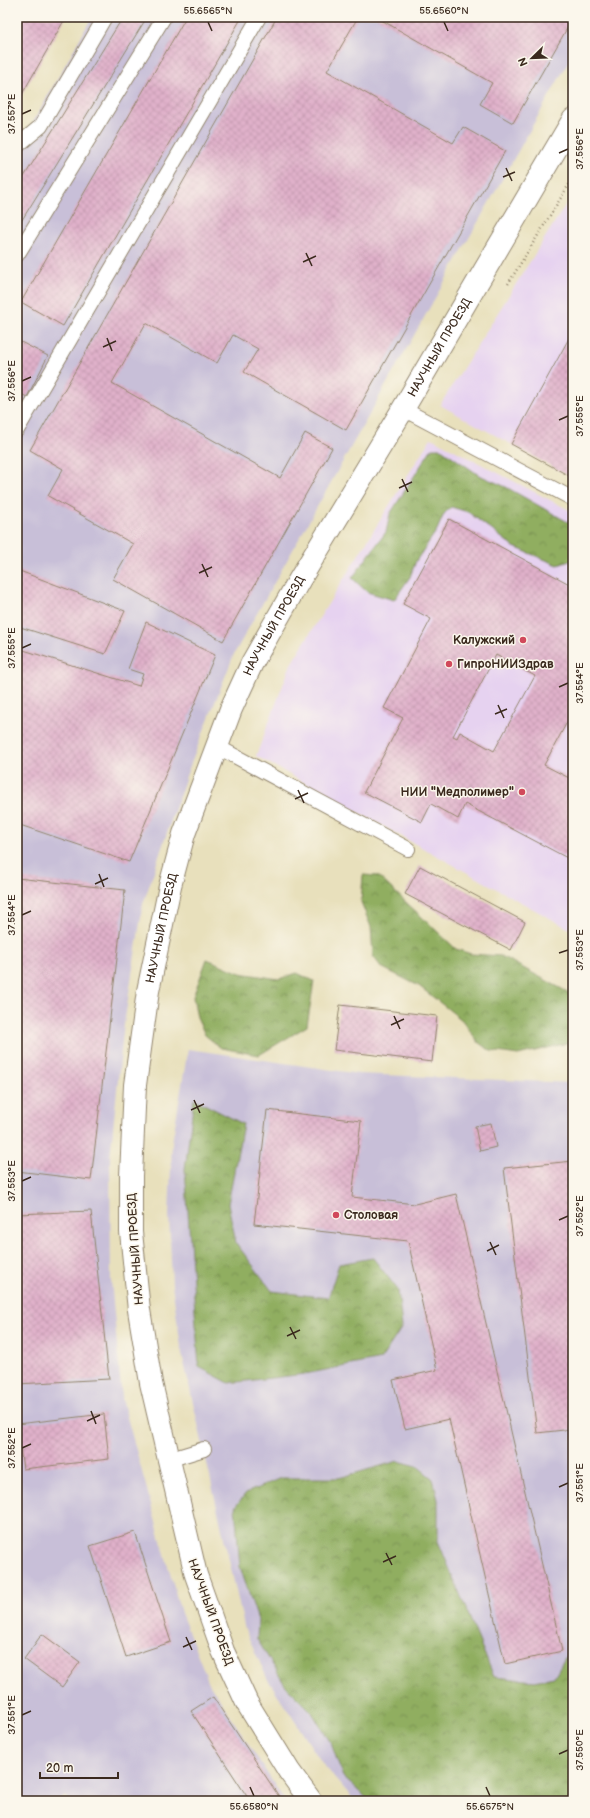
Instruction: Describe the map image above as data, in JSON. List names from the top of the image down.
{
  "streets": {
    "street": ["НАУЧНЫЙ ПРОЕЗД"]
  },
  "places": [
    "Калужский",
    "ГипроНИИЗдрав",
    "НИИ \"Медполимер\"",
    "Столовая"
  ],
  "scale_bar": "20 m",
  "north": "bottom left",
  "coordinates": [
    "55.6565°N",
    "55.6560°N",
    "37.557°E",
    "37.556°E",
    "37.555°E",
    "37.554°E",
    "37.553°E",
    "37.552°E",
    "37.551°E",
    "37.550°E",
    "55.6580°N",
    "55.6575°N"
  ]
}
